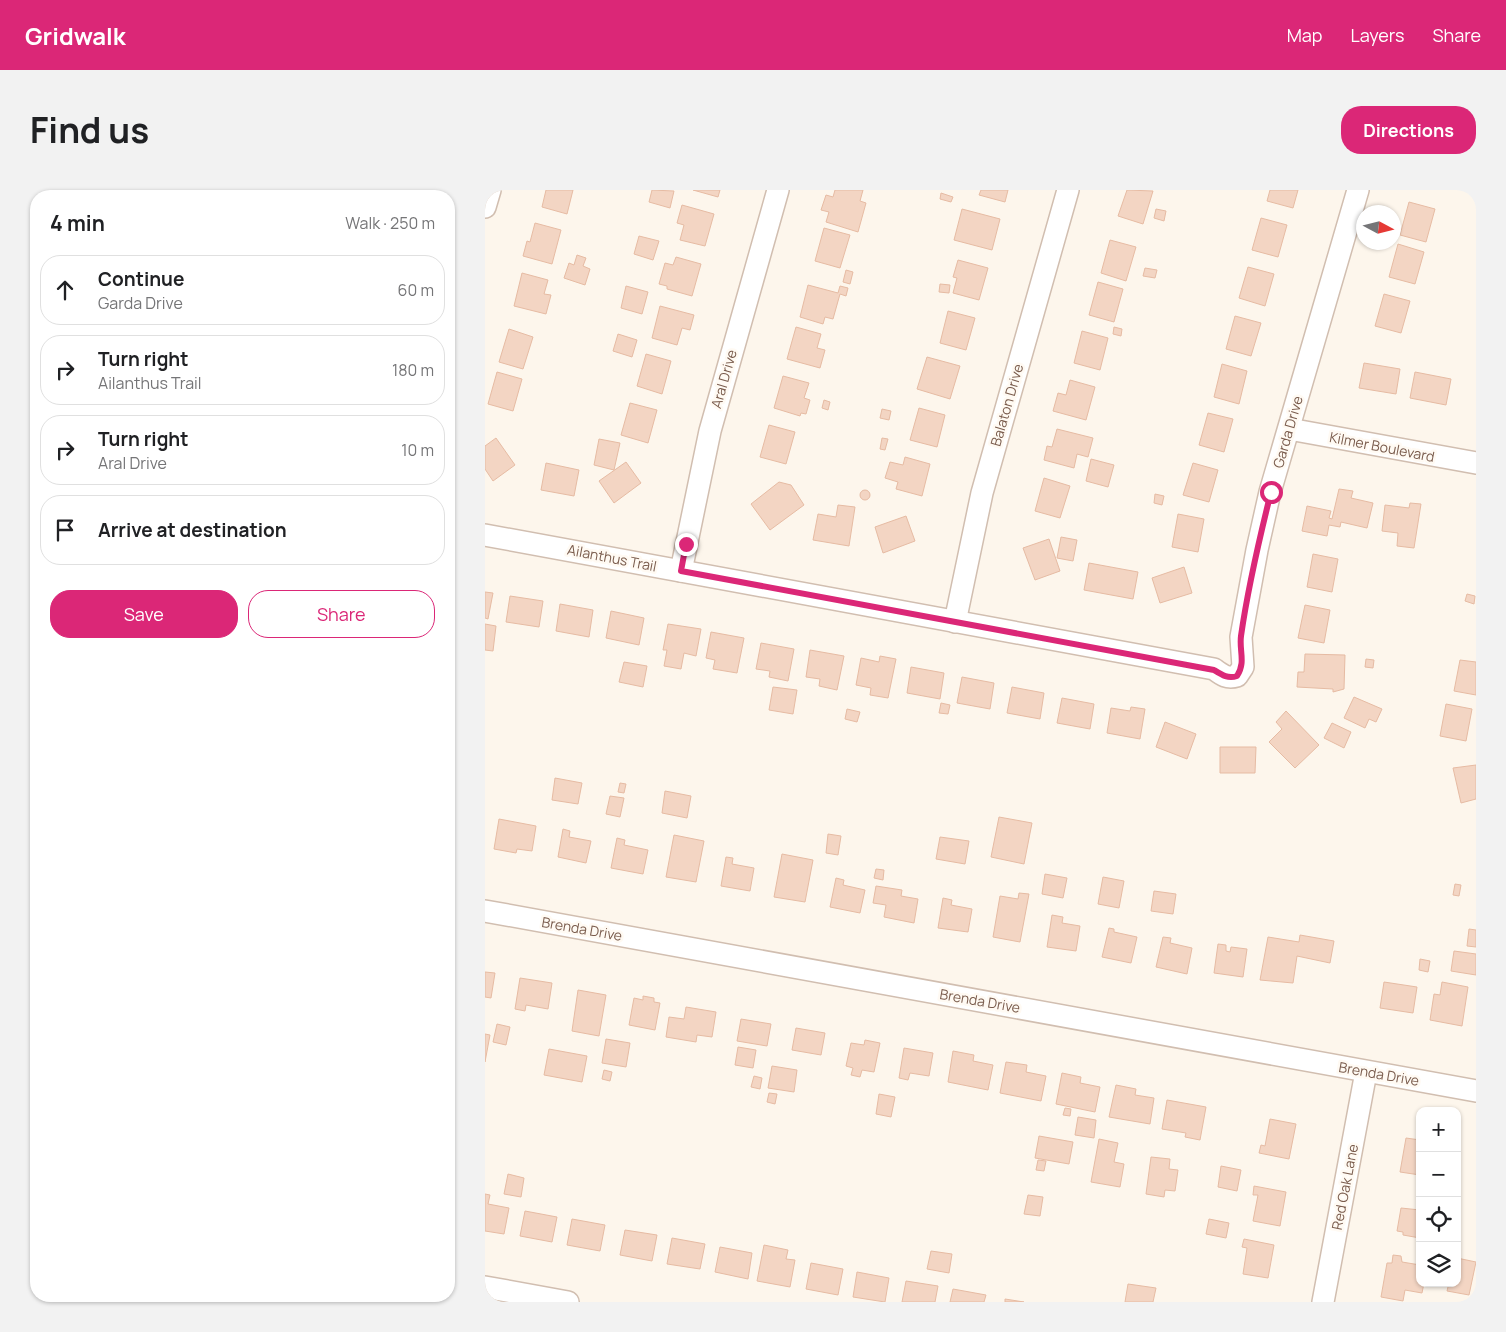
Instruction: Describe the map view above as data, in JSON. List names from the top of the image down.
{
  "streets": {
    "street": [
      "Aral Drive",
      "Balaton Drive",
      "Garda Drive",
      "Kilmer Boulevard",
      "Ailanthus Trail",
      "Brenda Drive",
      "Red Oak Lane"
    ]
  },
  "crossings": [
    ["Aral Drive", "Ailanthus Trail"],
    ["Balaton Drive", "Ailanthus Trail"],
    ["Garda Drive", "Kilmer Boulevard"],
    ["Garda Drive", "Ailanthus Trail"],
    ["Brenda Drive", "Red Oak Lane"]
  ],
  "north": "right",
  "page": {
    "header": "Gridwalk",
    "nav": ["Map", "Layers", "Share"],
    "title": "Find us",
    "buttons": [
      "Directions",
      ["Save", "Share"]
    ],
    "heading": ["4 min", "Walk · 250 m"],
    "list": [
      ["Continue", "Garda Drive", "60 m"],
      ["Turn right", "Ailanthus Trail", "180 m"],
      ["Turn right", "Aral Drive", "10 m"],
      "Arrive at destination"
    ],
    "map_buttons": ["+", "−"]
  }
}
